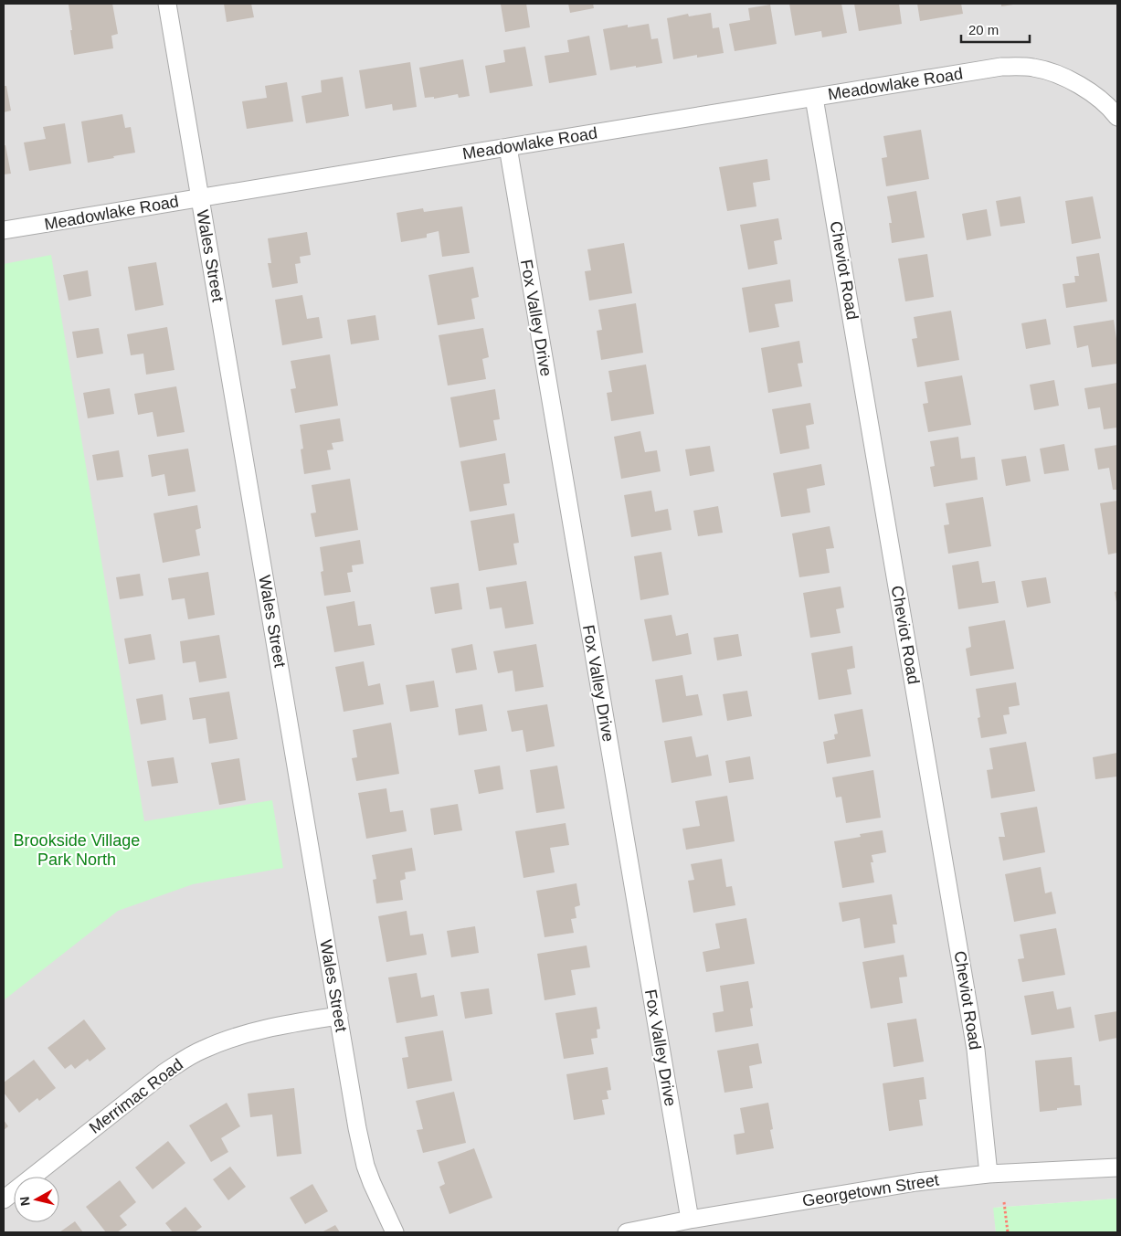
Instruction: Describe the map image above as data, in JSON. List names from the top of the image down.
{
  "streets": {
    "street": [
      "Meadowlake Road",
      "Wales Street",
      "Cheviot Road",
      "Fox Valley Drive",
      "Merrimac Road",
      "Georgetown Street"
    ]
  },
  "crossings": [
    ["Meadowlake Road", "Wales Street"],
    ["Meadowlake Road", "Cheviot Road"],
    ["Meadowlake Road", "Fox Valley Drive"],
    ["Wales Street", "Merrimac Road"],
    ["Cheviot Road", "Georgetown Street"],
    ["Fox Valley Drive", "Georgetown Street"]
  ],
  "parks": ["Brookside Village Park North"],
  "scale_bar": "20 m",
  "north": "left"
}
